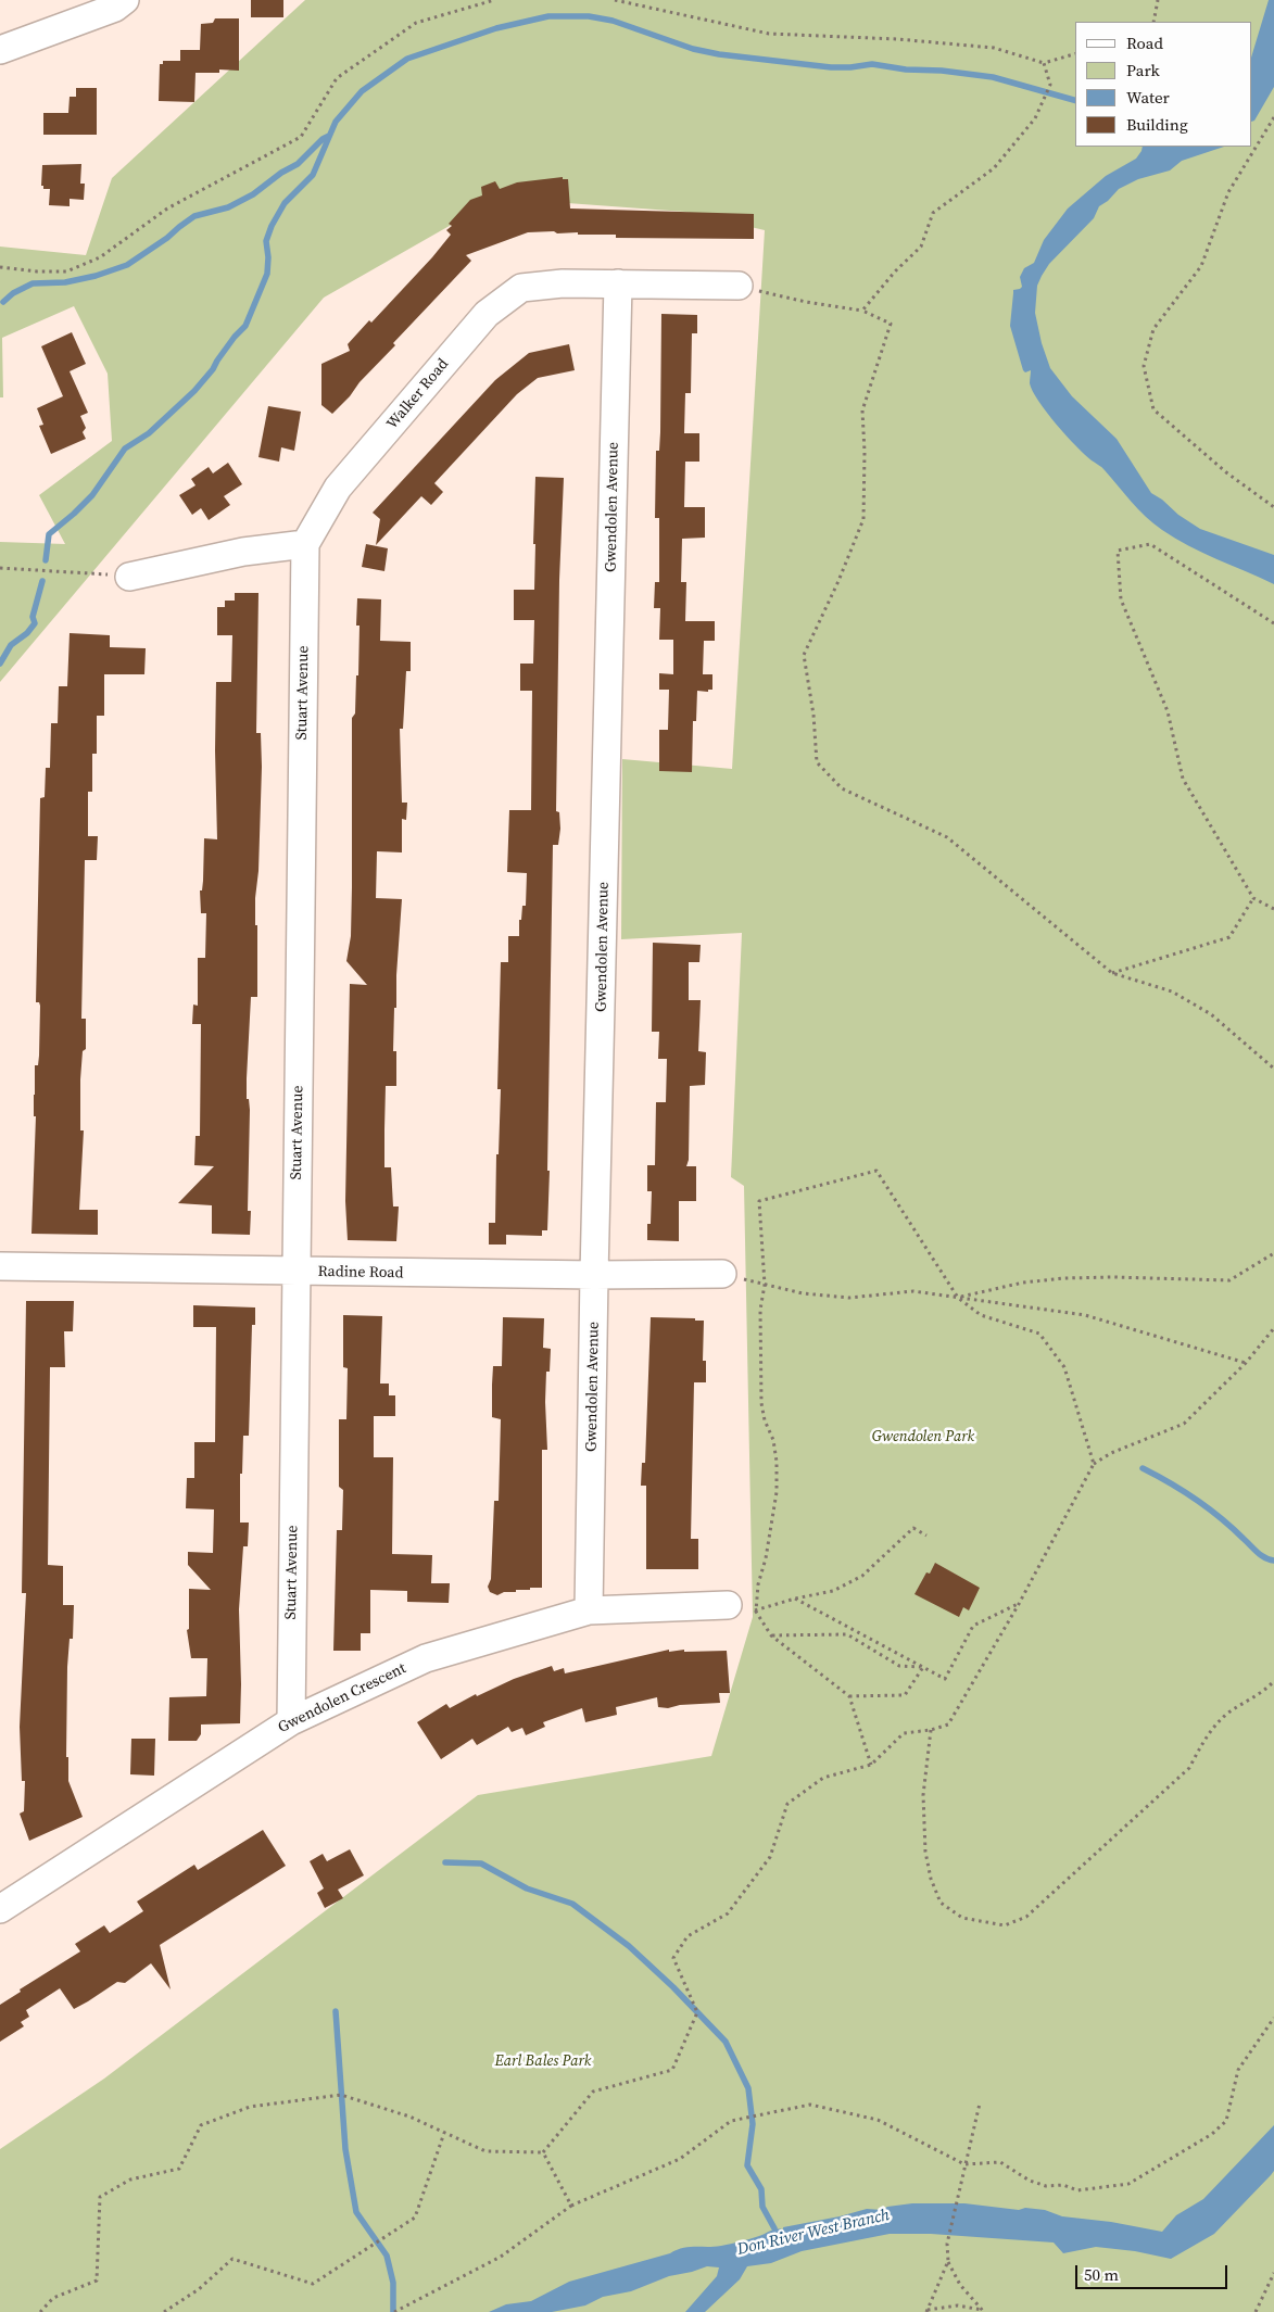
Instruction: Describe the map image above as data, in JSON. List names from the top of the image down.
{
  "streets": {
    "street": [
      "Walker Road",
      "Gwendolen Avenue",
      "Stuart Avenue",
      "Radine Road",
      "Gwendolen Crescent"
    ]
  },
  "crossings": [
    ["Walker Road", "Gwendolen Avenue"],
    ["Walker Road", "Stuart Avenue"],
    ["Gwendolen Avenue", "Radine Road"],
    ["Gwendolen Avenue", "Gwendolen Crescent"],
    ["Stuart Avenue", "Radine Road"],
    ["Stuart Avenue", "Gwendolen Crescent"]
  ],
  "water": ["Don River West Branch"],
  "parks": ["Gwendolen Park", "Earl Bales Park"],
  "legend": [
    "Road",
    "Park",
    "Water",
    "Building"
  ],
  "scale_bar": "50 m"
}
